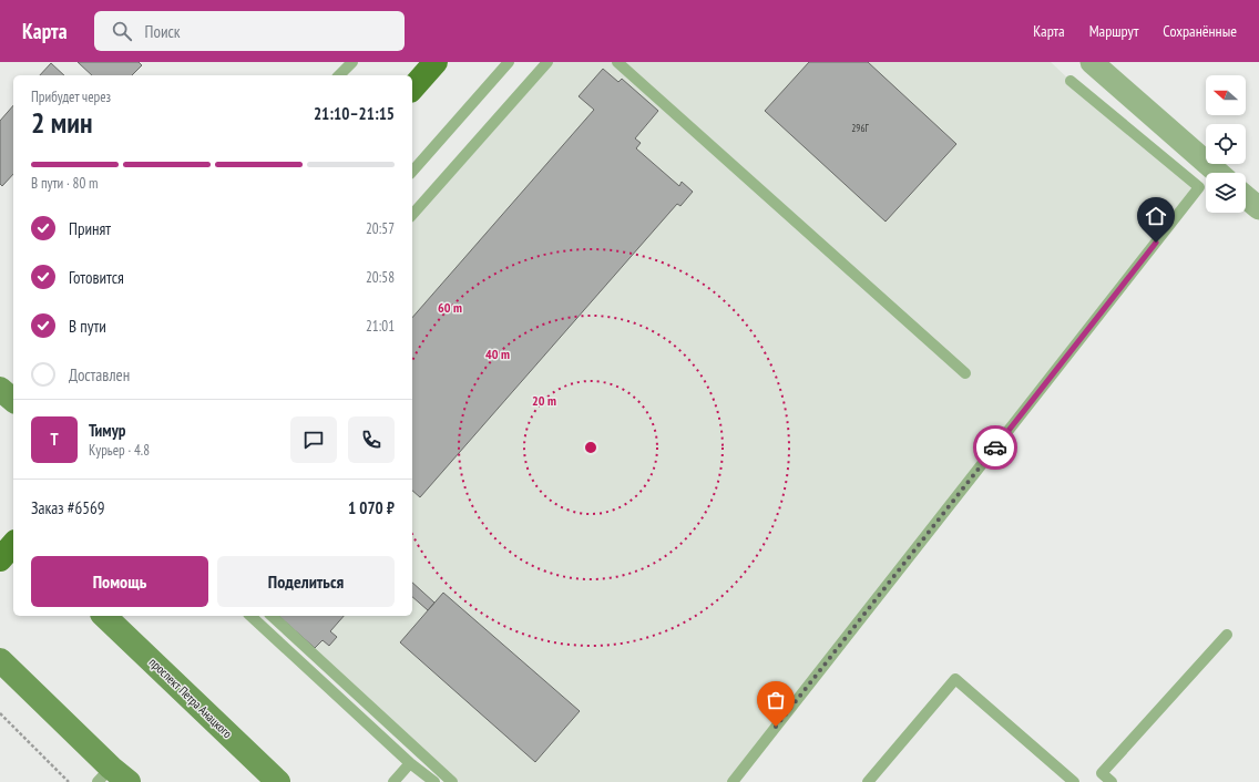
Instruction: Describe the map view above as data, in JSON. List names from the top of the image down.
{
  "streets": {
    "main road": ["проспект Петра Анацкого"]
  },
  "house_numbers": ["296Г"],
  "north": "left",
  "page": {
    "header": "Карта",
    "search": "Поиск",
    "nav": ["Карта", "Маршрут", "Сохранённые"],
    "heading": ["2 мин", "Прибудет через", "21:10–21:15"],
    "panel": [
      "Тимур",
      "Курьер · 4.8",
      "Заказ #6569",
      "1 070 ₽"
    ],
    "bar": "В пути · 80 m",
    "list": [
      ["Принят", "20:57"],
      ["Готовится", "20:58"],
      ["В пути", "21:01"],
      "Доставлен"
    ],
    "round": "Т",
    "buttons": ["Помощь", "Поделиться"]
  },
  "rings": ["60 m", "40 m", "20 m"]
}
